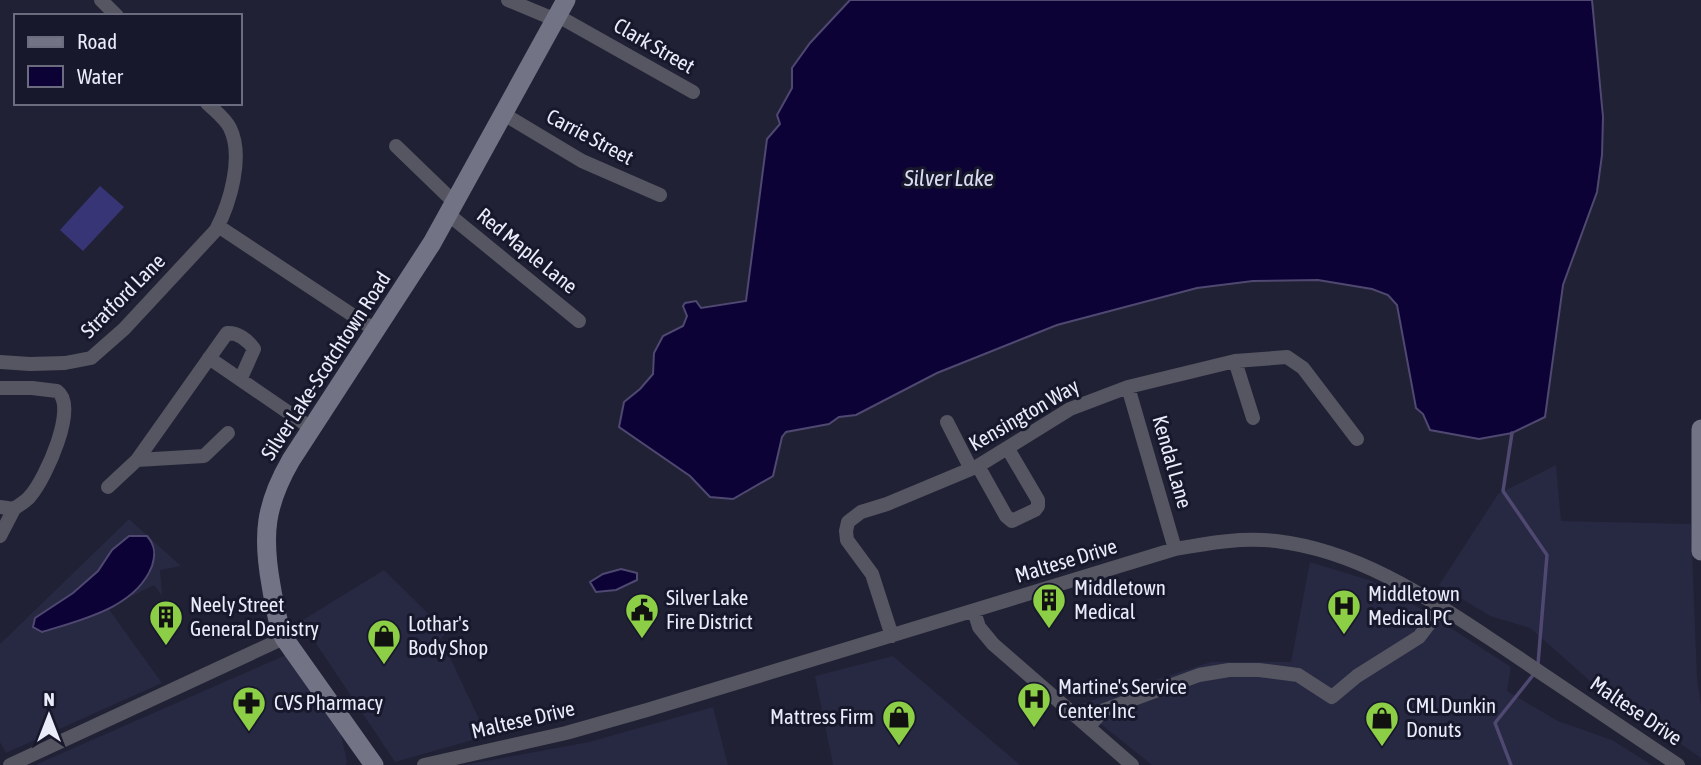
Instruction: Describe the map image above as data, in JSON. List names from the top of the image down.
{
  "streets": {
    "street": [
      "Clark Street",
      "Carrie Street",
      "Red Maple Lane",
      "Stratford Lane",
      "Silver Lake-Scotchtown Road",
      "Kensington Way",
      "Kendal Lane",
      "Maltese Drive"
    ]
  },
  "crossings": [
    ["Clark Street", "Silver Lake-Scotchtown Road"],
    ["Carrie Street", "Silver Lake-Scotchtown Road"],
    ["Red Maple Lane", "Silver Lake-Scotchtown Road"],
    ["Kensington Way", "Kendal Lane"],
    ["Kensington Way", "Maltese Drive"],
    ["Kendal Lane", "Maltese Drive"]
  ],
  "water": ["Silver Lake"],
  "places": {
    "building": ["Middletown Medical", "Neely Street General Denistry"],
    "hospital": ["Middletown Medical PC", "Martine's Service Center Inc"],
    "public building": ["Silver Lake Fire District"],
    "shop": ["Lothar's Body Shop", "Mattress Firm", "CML Dunkin Donuts"],
    "pharmacy": ["CVS Pharmacy"]
  },
  "legend": ["Road", "Water"],
  "north": "top"
}
